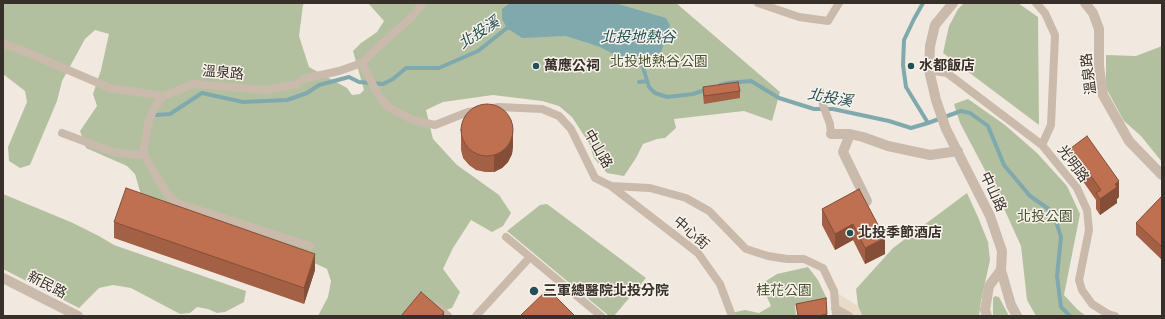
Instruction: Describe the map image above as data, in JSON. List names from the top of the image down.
{
  "streets": {
    "street": ["溫泉路", "中山路", "新民路"],
    "lane": ["光明路", "中心街"]
  },
  "crossings": [
    ["溫泉路", "中山路"],
    ["中山路", "光明路"],
    ["中山路", "中心街"]
  ],
  "water": ["北投溪", "北投地熱谷"],
  "parks": ["北投地熱谷公園", "北投公園", "桂花公園"],
  "places": [
    "萬應公祠",
    "水都飯店",
    "北投季節酒店",
    "三軍總醫院北投分院"
  ]
}
